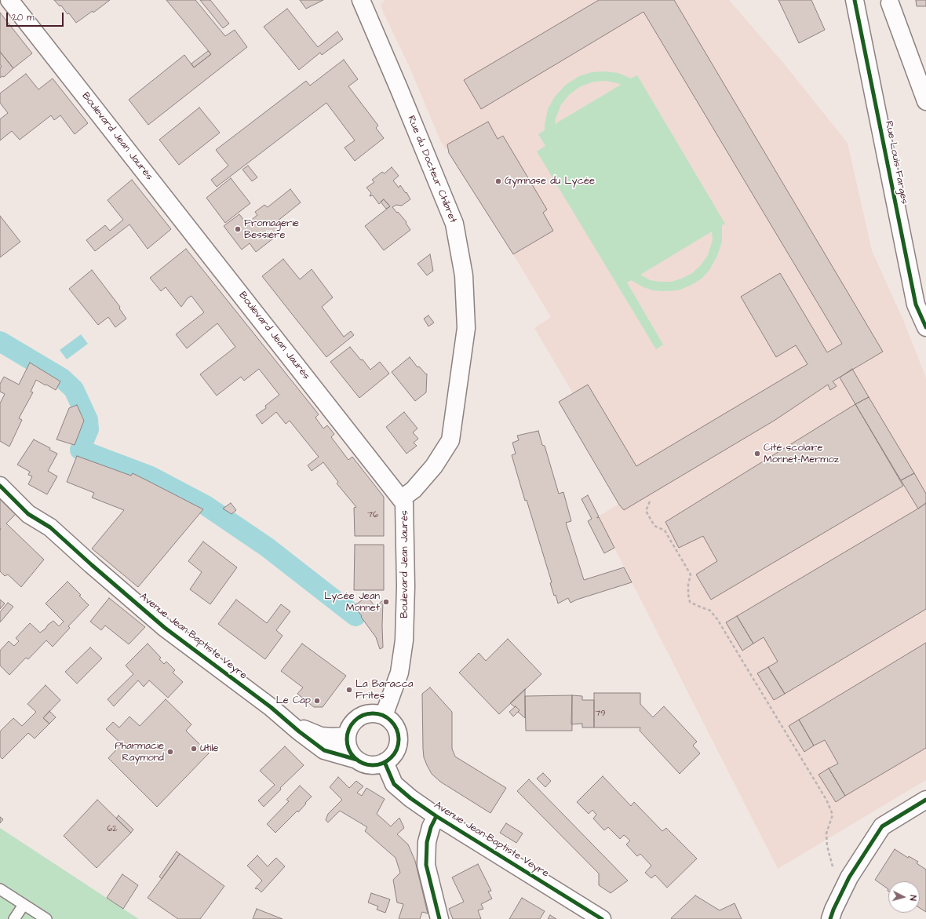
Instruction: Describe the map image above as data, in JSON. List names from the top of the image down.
{
  "streets": {
    "main road": [
      "Boulevard Jean Jaurès",
      "Rue Louis Farges",
      "Rue du Docteur Chibret",
      "Avenue Jean-Baptiste Veyre"
    ]
  },
  "crossings": [
    ["Boulevard Jean Jaurès", "Rue du Docteur Chibret"],
    ["Boulevard Jean Jaurès", "Avenue Jean-Baptiste Veyre"]
  ],
  "places": [
    "Gymnase du Lycée",
    "Fromagerie Bessière",
    "Cité scolaire Monnet-Mermoz",
    "Lycée Jean Monnet",
    "La Baracca Frites",
    "Le Cap",
    "Utile",
    "Pharmacie Raymond"
  ],
  "house_numbers": ["76", "79", "62"],
  "scale_bar": "20 m",
  "north": "right"
}
